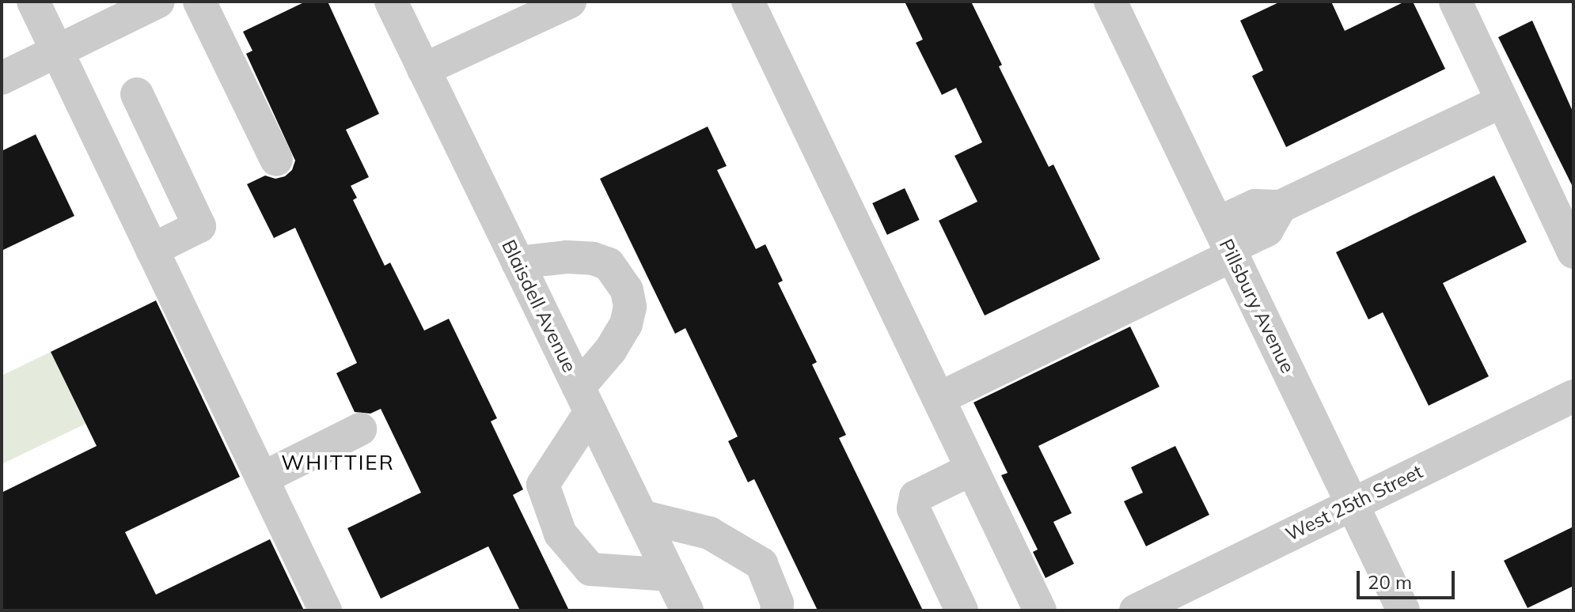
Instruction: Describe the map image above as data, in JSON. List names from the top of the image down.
{
  "streets": {
    "street": ["Blaisdell Avenue", "Pillsbury Avenue", "West 25th Street"]
  },
  "crossings": [
    ["Pillsbury Avenue", "West 25th Street"]
  ],
  "districts": ["WHITTIER"],
  "scale_bar": "20 m"
}
